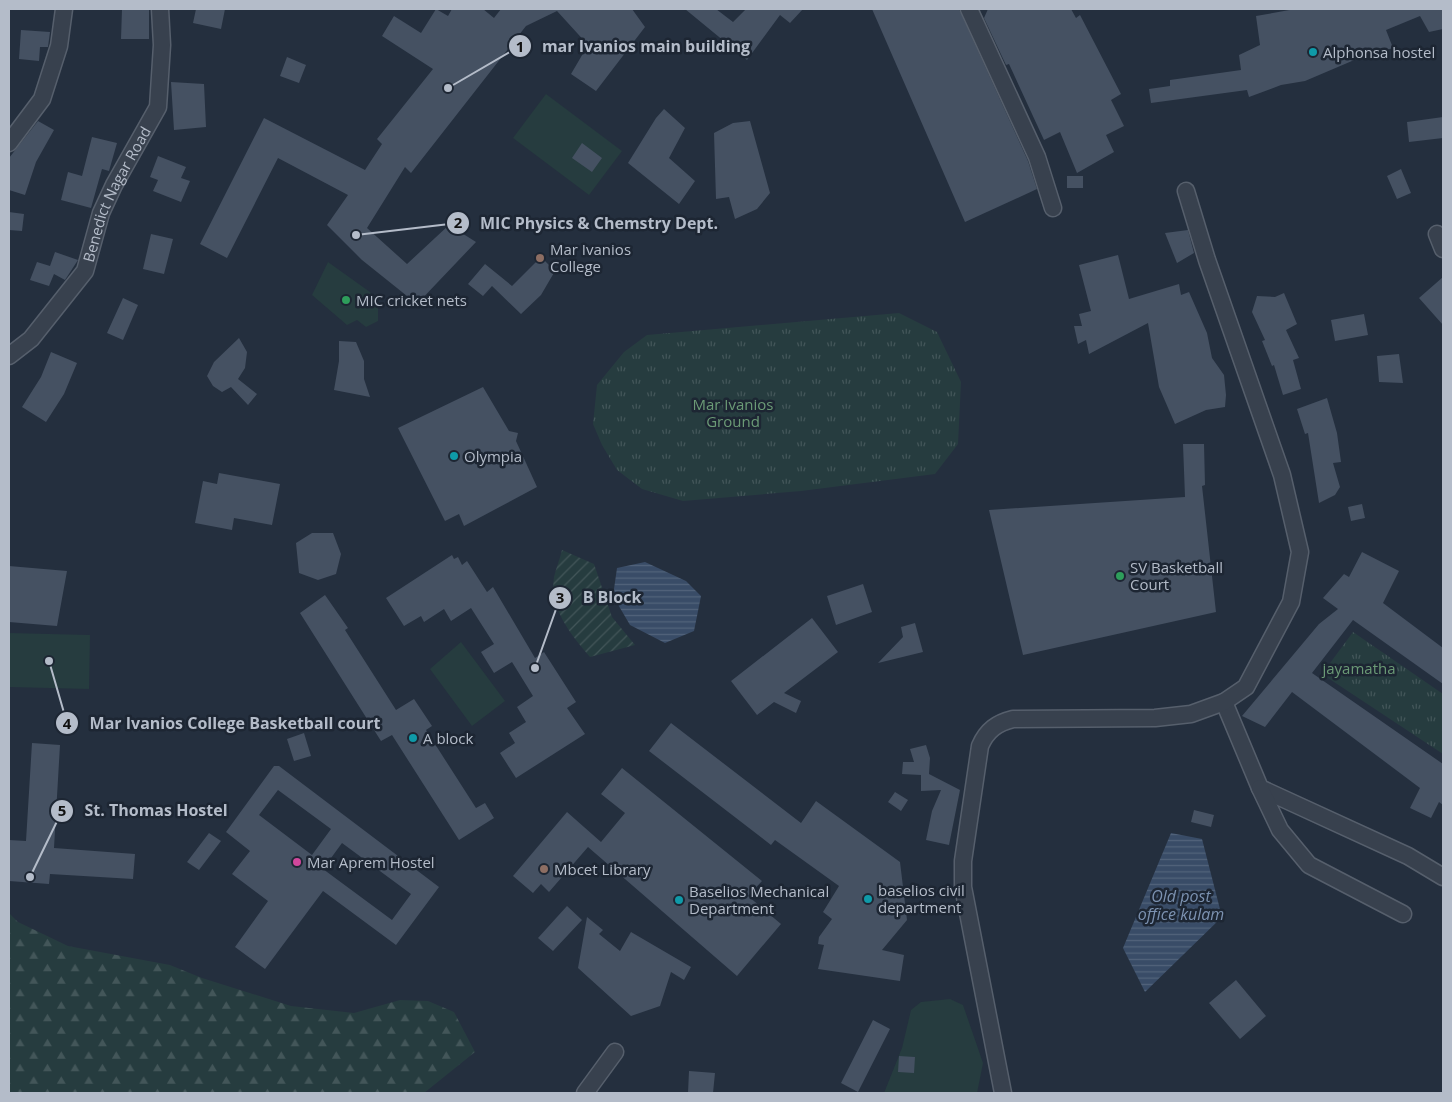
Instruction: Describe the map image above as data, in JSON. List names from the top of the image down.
{
  "streets": {
    "street": ["Benedict Nagar Road"]
  },
  "water": ["Old post office kulam"],
  "parks": ["Mar Ivanios Ground", "jayamatha"],
  "places": [
    "Alphonsa hostel",
    "mar Ivanios main building",
    "MIC Physics & Chemstry Dept.",
    "Mar Ivanios College",
    "MIC cricket nets",
    "Olympia",
    "SV Basketball Court",
    "Mar Ivanios College Basketball court",
    "B Block",
    "A block",
    "Mar Aprem Hostel",
    "Mbcet Library",
    "St. Thomas Hostel",
    "baselios civil department",
    "Baselios Mechanical Department"
  ]
}
